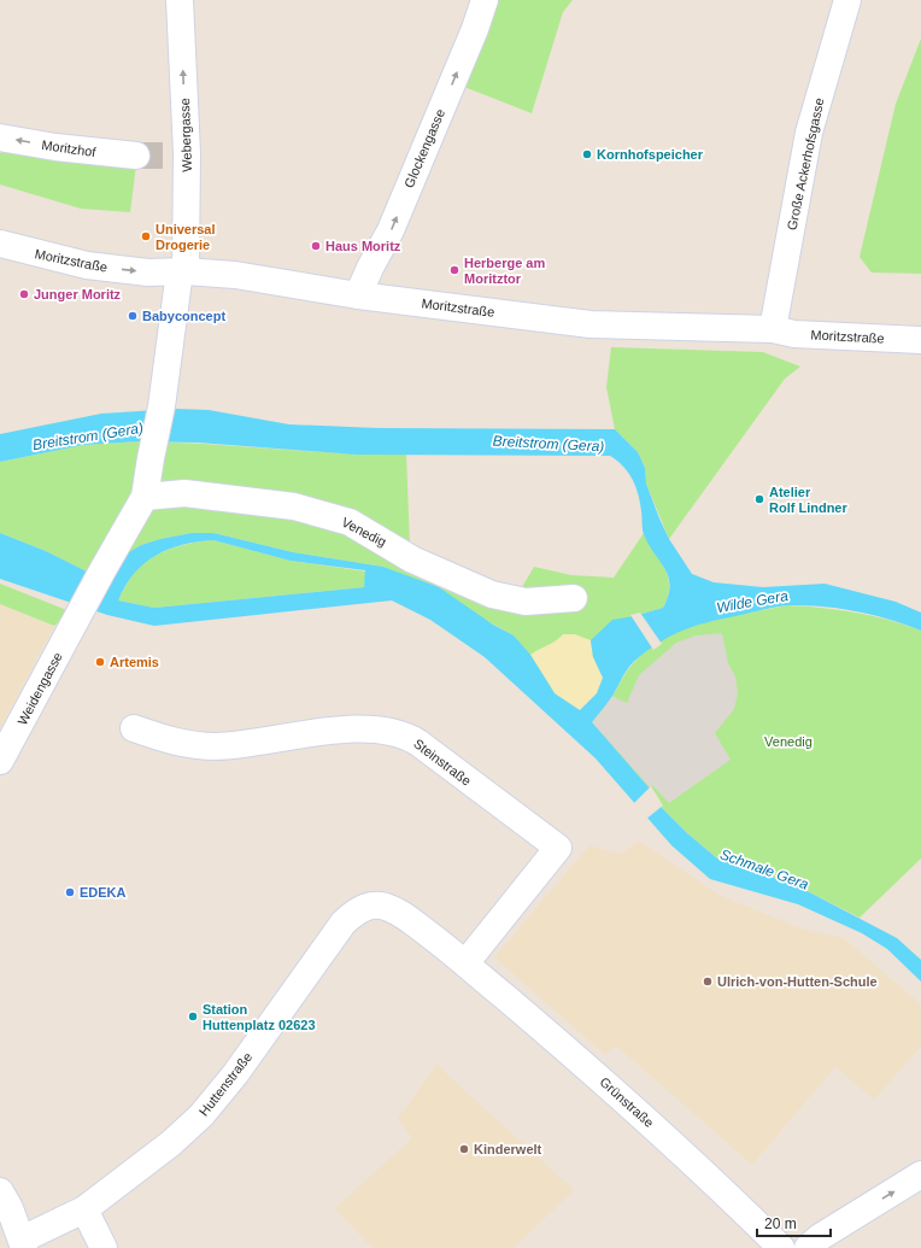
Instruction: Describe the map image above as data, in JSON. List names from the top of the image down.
{
  "streets": {
    "street": [
      "Webergasse",
      "Moritzhof",
      "Glockengasse",
      "Große Ackerhofsgasse",
      "Moritzstraße",
      "Venedig",
      "Weidengasse",
      "Steinstraße",
      "Huttenstraße",
      "Grünstraße"
    ]
  },
  "crossings": [
    ["Webergasse", "Moritzstraße"],
    ["Glockengasse", "Moritzstraße"],
    ["Große Ackerhofsgasse", "Moritzstraße"],
    ["Venedig", "Weidengasse"],
    ["Steinstraße", "Huttenstraße"],
    ["Steinstraße", "Grünstraße"],
    ["Huttenstraße", "Grünstraße"]
  ],
  "one_way": ["Webergasse", "Moritzhof", "Glockengasse"],
  "water": ["Breitstrom (Gera)", "Wilde Gera", "Schmale Gera"],
  "parks": ["Venedig"],
  "places": [
    "Kornhofspeicher",
    "Universal Drogerie",
    "Haus Moritz",
    "Herberge am Moritztor",
    "Junger Moritz",
    "Babyconcept",
    "Atelier Rolf Lindner",
    "Artemis",
    "EDEKA",
    "Ulrich-von-Hutten-Schule",
    "Station Huttenplatz 02623",
    "Kinderwelt"
  ],
  "scale_bar": "20 m"
}
